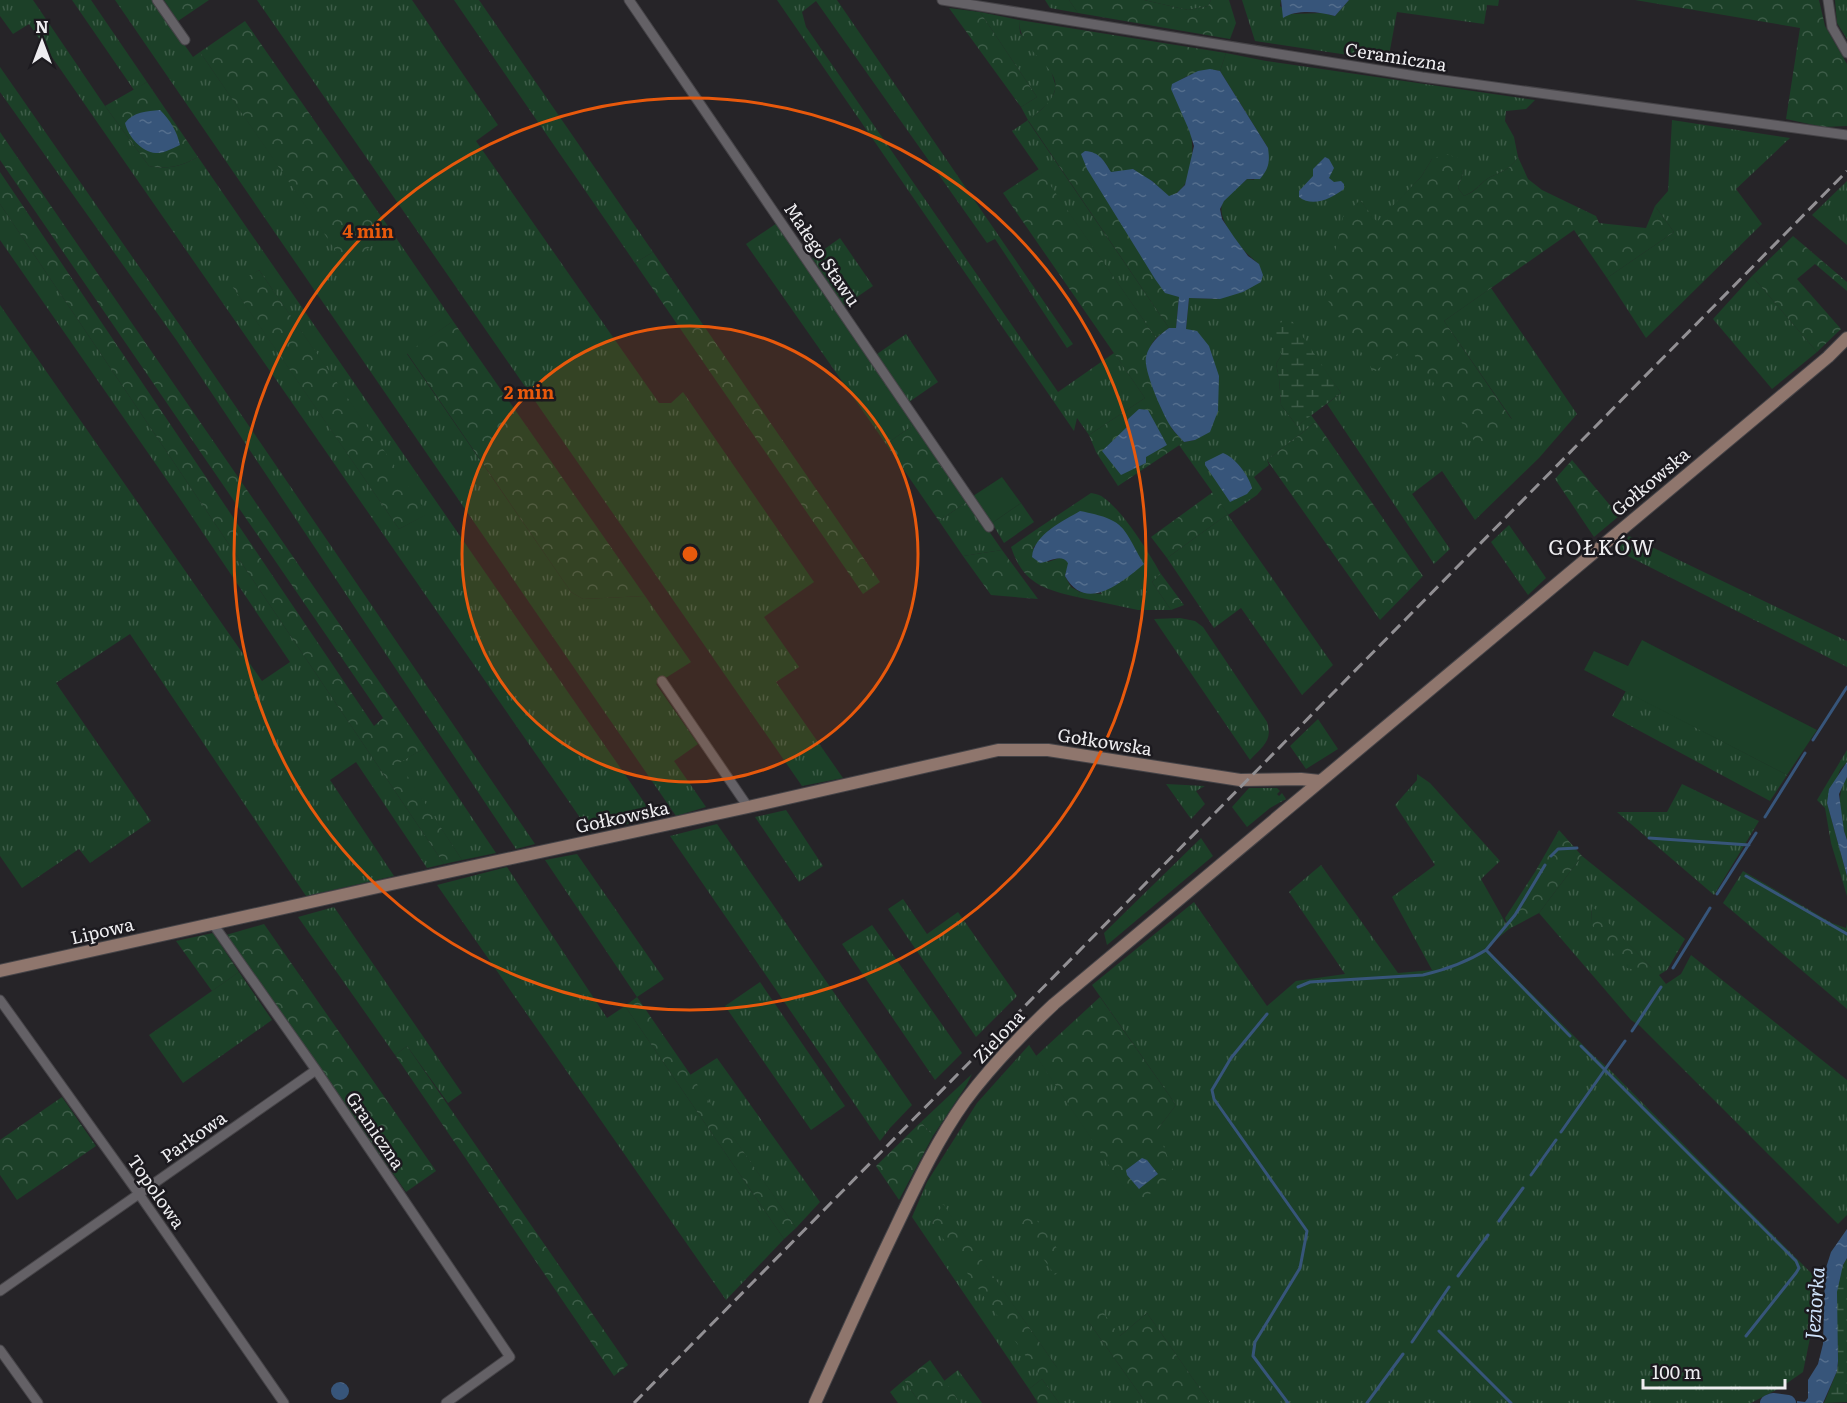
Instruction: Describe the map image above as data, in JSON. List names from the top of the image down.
{
  "streets": {
    "street": [
      "Ceramiczna",
      "Małego Stawu",
      "Gołkowska",
      "Lipowa",
      "Zielona",
      "Graniczna",
      "Parkowa",
      "Topolowa"
    ]
  },
  "crossings": [
    ["Gołkowska", "Lipowa"],
    ["Gołkowska", "Zielona"],
    ["Gołkowska", "Graniczna"],
    ["Lipowa", "Graniczna"],
    ["Graniczna", "Parkowa"],
    ["Parkowa", "Topolowa"]
  ],
  "districts": ["GOŁKÓW"],
  "water": ["Jeziorka"],
  "scale_bar": "100 m",
  "north": "top",
  "rings": ["4 min", "2 min"]
}
